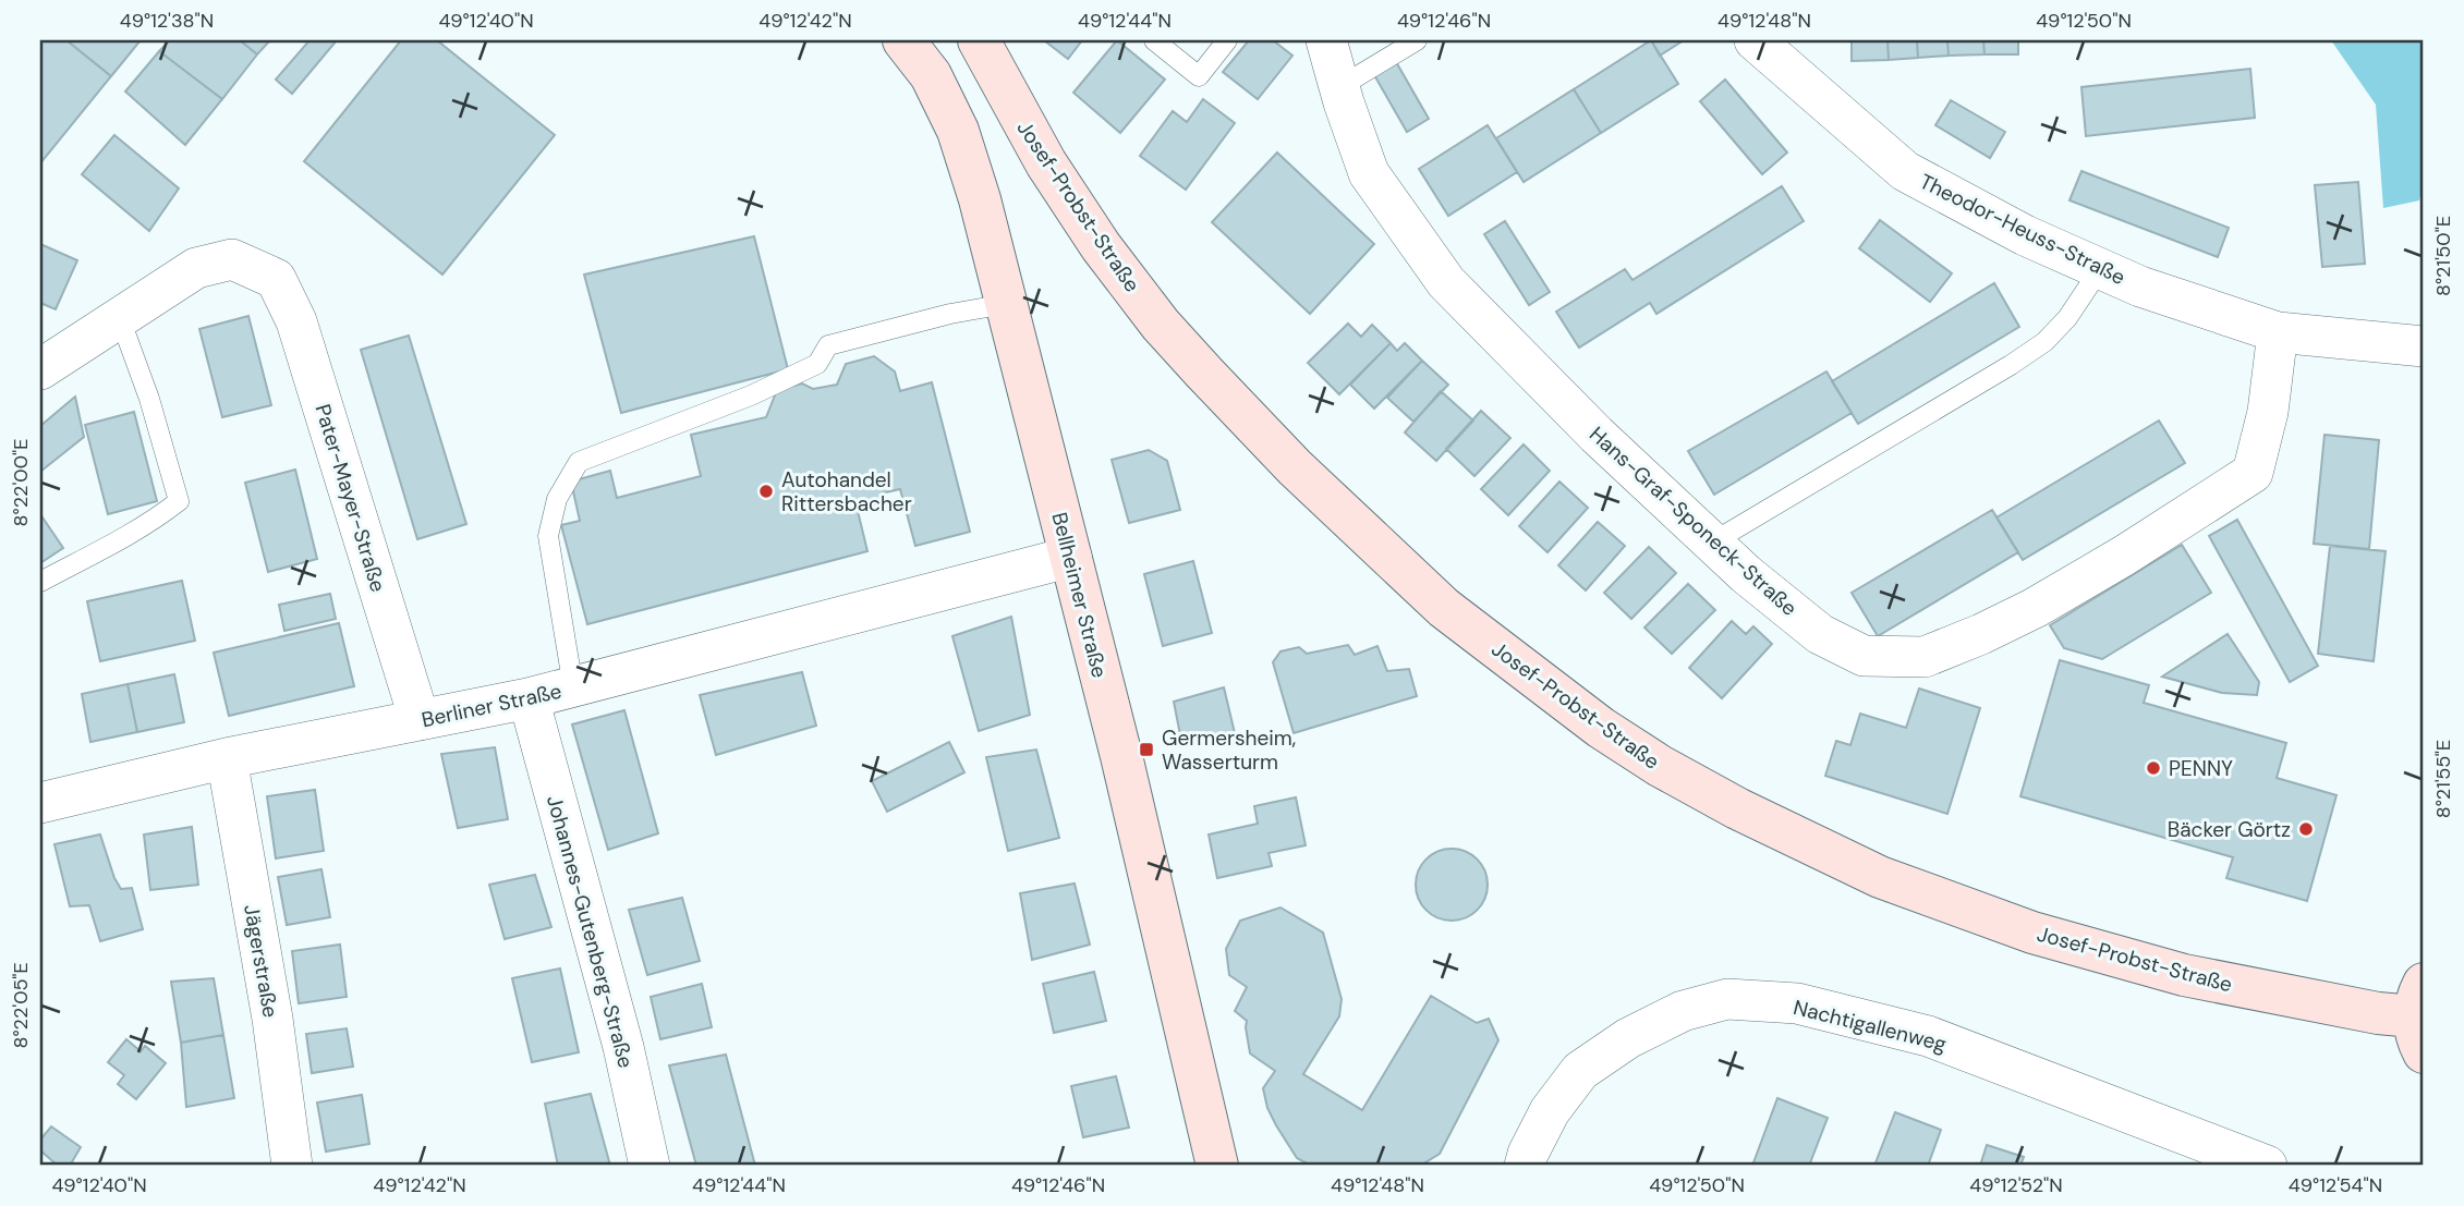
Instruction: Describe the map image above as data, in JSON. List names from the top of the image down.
{
  "streets": {
    "main road": ["Josef-Probst-Straße", "Bellheimer Straße"],
    "street": [
      "Theodor-Heuss-Straße",
      "Pater-Mayer-Straße",
      "Hans-Graf-Sponeck-Straße",
      "Berliner Straße",
      "Johannes-Gutenberg-Straße",
      "Jägerstraße",
      "Nachtigallenweg"
    ]
  },
  "crossings": [
    ["Theodor-Heuss-Straße", "Hans-Graf-Sponeck-Straße"],
    ["Pater-Mayer-Straße", "Berliner Straße"],
    ["Bellheimer Straße", "Berliner Straße"],
    ["Berliner Straße", "Johannes-Gutenberg-Straße"],
    ["Berliner Straße", "Jägerstraße"]
  ],
  "places": {
    "other": ["Autohandel Rittersbacher", "PENNY", "Bäcker Görtz"],
    "transit": ["Germersheim, Wasserturm"]
  },
  "coordinates": [
    "49°12'38\"N",
    "49°12'40\"N",
    "49°12'42\"N",
    "49°12'44\"N",
    "49°12'46\"N",
    "49°12'48\"N",
    "49°12'50\"N",
    "8°21'50\"E",
    "8°22'00\"E",
    "8°21'55\"E",
    "8°22'05\"E",
    "49°12'52\"N",
    "49°12'54\"N"
  ]
}
